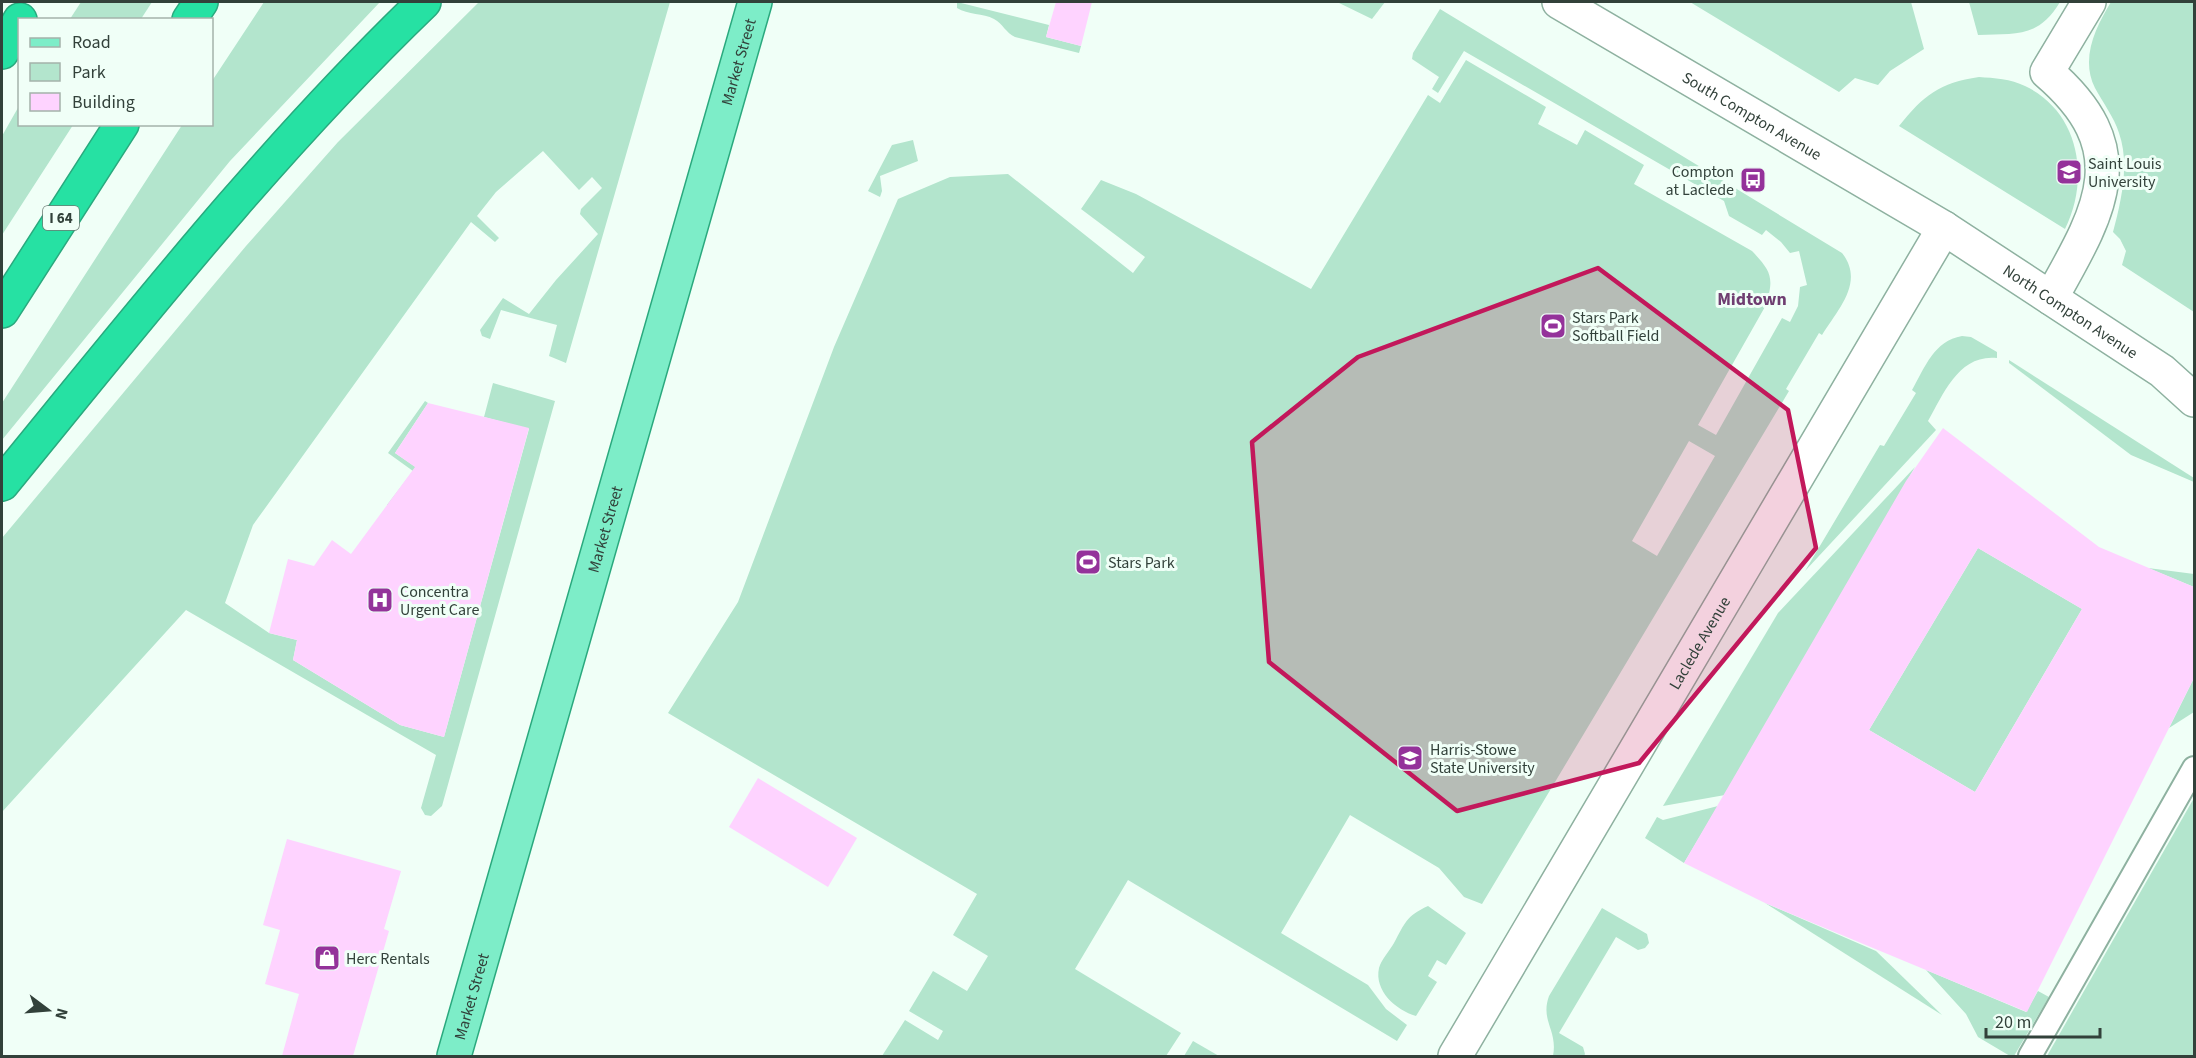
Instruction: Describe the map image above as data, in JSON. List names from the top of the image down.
{
  "streets": {
    "highway": ["I 64"],
    "main road": ["Market Street"],
    "street": ["South Compton Avenue", "North Compton Avenue", "Laclede Avenue"]
  },
  "crossings": [
    ["South Compton Avenue", "North Compton Avenue"],
    ["South Compton Avenue", "Laclede Avenue"],
    ["North Compton Avenue", "Laclede Avenue"]
  ],
  "districts": ["Midtown"],
  "places": {
    "school or university": ["Saint Louis University", "Harris-Stowe State University"],
    "bus stop": ["Compton at Laclede"],
    "sports": ["Stars Park Softball Field", "Stars Park"],
    "hospital": ["Concentra Urgent Care"],
    "shop": ["Herc Rentals"]
  },
  "legend": ["Road", "Park", "Building"],
  "scale_bar": "20 m",
  "north": "right"
}
